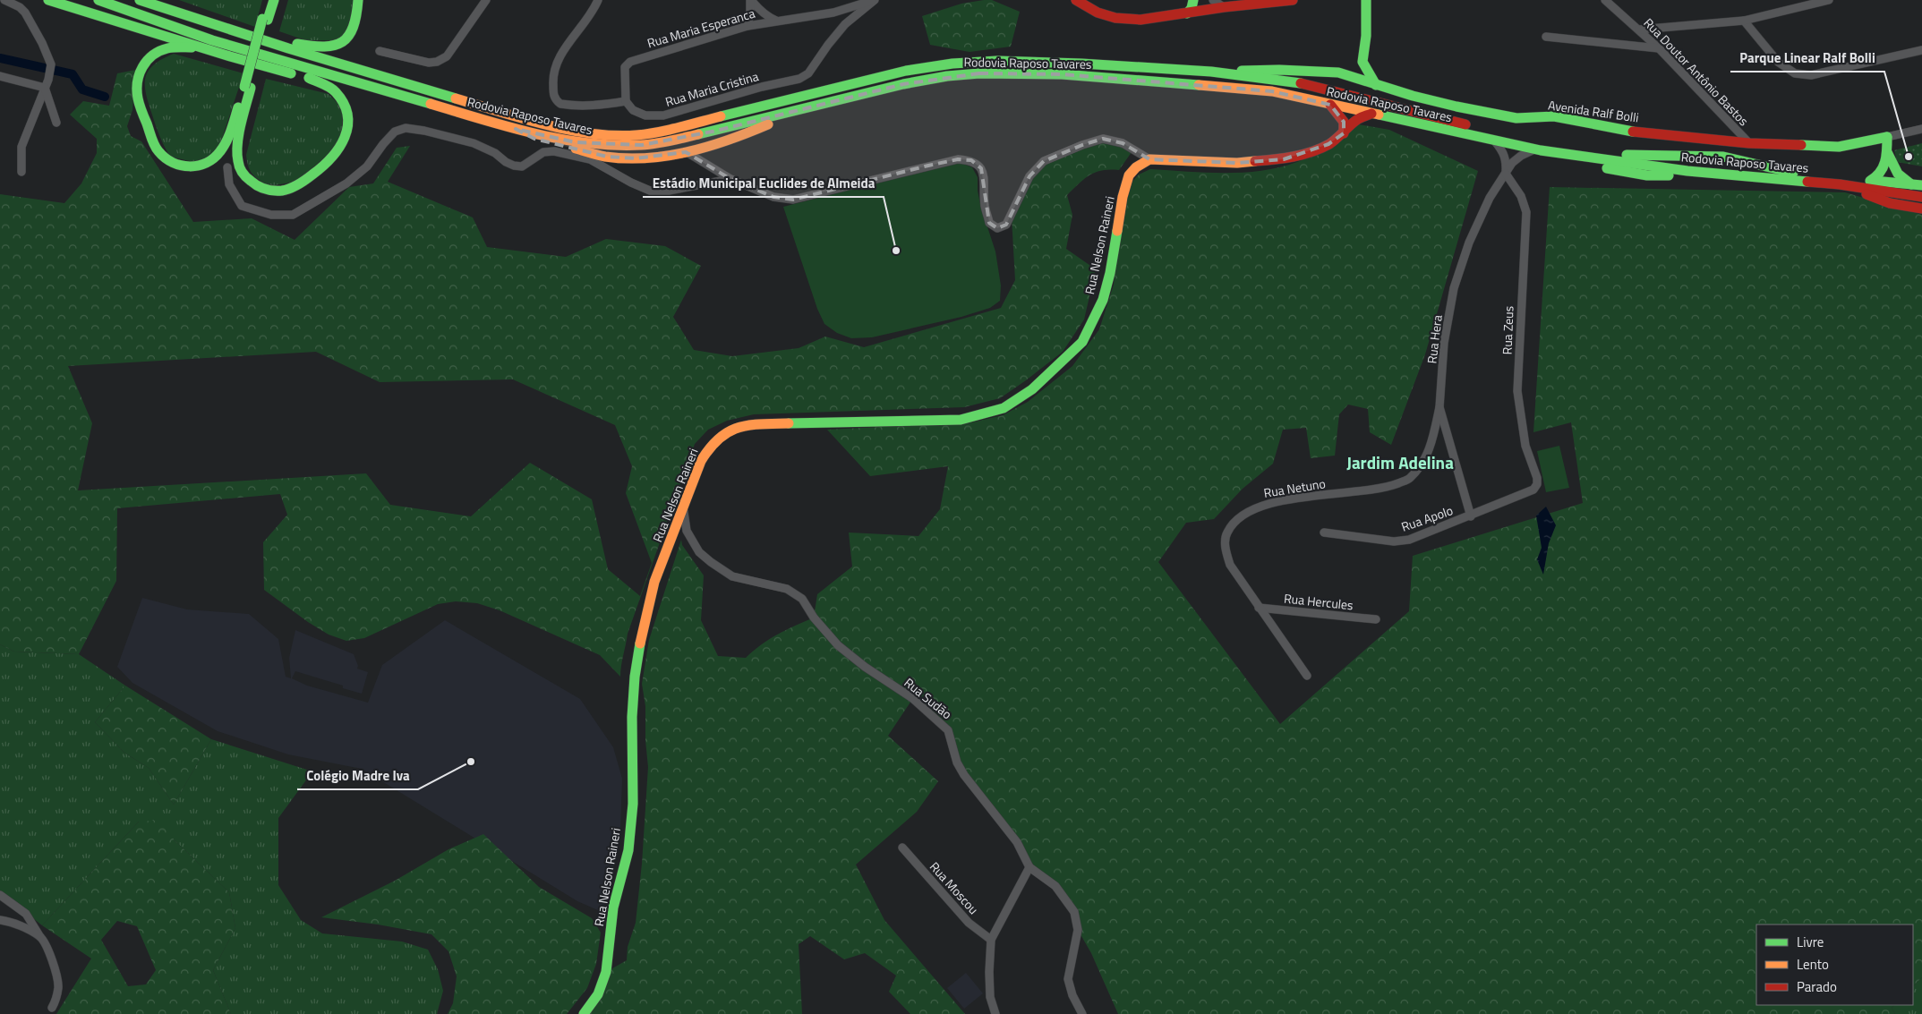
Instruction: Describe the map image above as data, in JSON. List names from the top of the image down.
{
  "streets": {
    "main road": ["Rodovia Raposo Tavares", "Avenida Ralf Bolli", "Rua Nelson Raineri"],
    "street": [
      "Rua Maria Esperanca",
      "Rua Doutor Antônio Bastos",
      "Rua Maria Cristina",
      "Rua Zeus",
      "Rua Hera",
      "Rua Netuno",
      "Rua Apolo",
      "Rua Hercules",
      "Rua Sudão",
      "Rua Moscou"
    ]
  },
  "crossings": [
    ["Rua Maria Esperanca", "Rua Maria Cristina"],
    ["Rodovia Raposo Tavares", "Avenida Ralf Bolli"],
    ["Rodovia Raposo Tavares", "Rua Hera"],
    ["Rua Doutor Antônio Bastos", "Avenida Ralf Bolli"],
    ["Rua Nelson Raineri", "Rua Sudão"],
    ["Rua Zeus", "Rua Hera"],
    ["Rua Zeus", "Rua Apolo"],
    ["Rua Hera", "Rua Netuno"],
    ["Rua Hera", "Rua Apolo"],
    ["Rua Netuno", "Rua Hercules"]
  ],
  "districts": ["Jardim Adelina"],
  "places": ["Parque Linear Ralf Bolli", "Estádio Municipal Euclides de Almeida", "Colégio Madre Iva"],
  "legend": ["Livre", "Lento", "Parado"]
}
